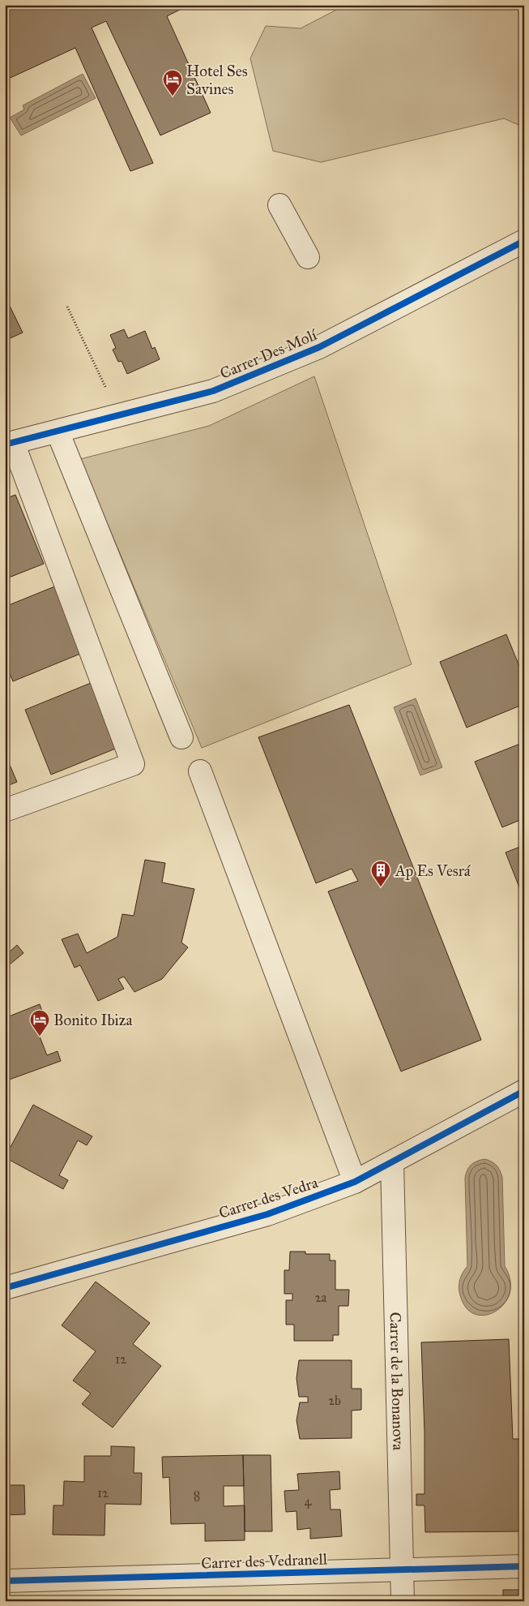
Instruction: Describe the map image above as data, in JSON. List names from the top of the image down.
{
  "streets": {
    "street": [
      "Carrer Des Molí",
      "Carrer des Vedra",
      "Carrer de la Bonanova",
      "Carrer des Vedranell"
    ]
  },
  "crossings": [
    ["Carrer des Vedra", "Carrer de la Bonanova"],
    ["Carrer de la Bonanova", "Carrer des Vedranell"]
  ],
  "places": {
    "hotel": ["Hotel Ses Savines", "Bonito Ibiza"],
    "building": ["Ap Es Vesrá"]
  },
  "house_numbers": [
    "2a",
    "12",
    "2b",
    "12",
    "8",
    "4"
  ]
}
